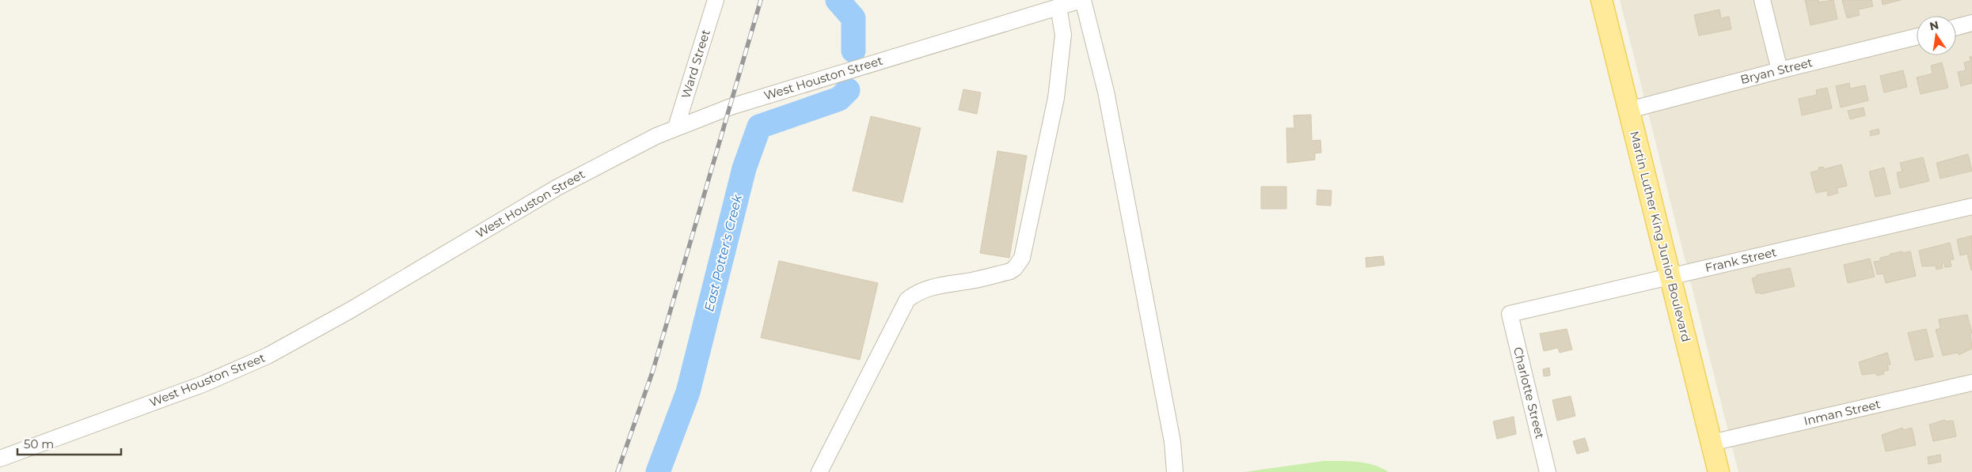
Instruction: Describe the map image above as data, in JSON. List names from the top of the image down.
{
  "streets": {
    "main road": ["Martin Luther King Junior Boulevard"],
    "street": [
      "Ward Street",
      "Bryan Street",
      "West Houston Street",
      "Frank Street",
      "Charlotte Street",
      "Inman Street"
    ]
  },
  "crossings": [
    ["Ward Street", "West Houston Street"],
    ["Bryan Street", "Martin Luther King Junior Boulevard"],
    ["Martin Luther King Junior Boulevard", "Frank Street"],
    ["Martin Luther King Junior Boulevard", "Inman Street"],
    ["Frank Street", "Charlotte Street"]
  ],
  "water": ["East Potter's Creek"],
  "scale_bar": "50 m",
  "north": "top"
}
